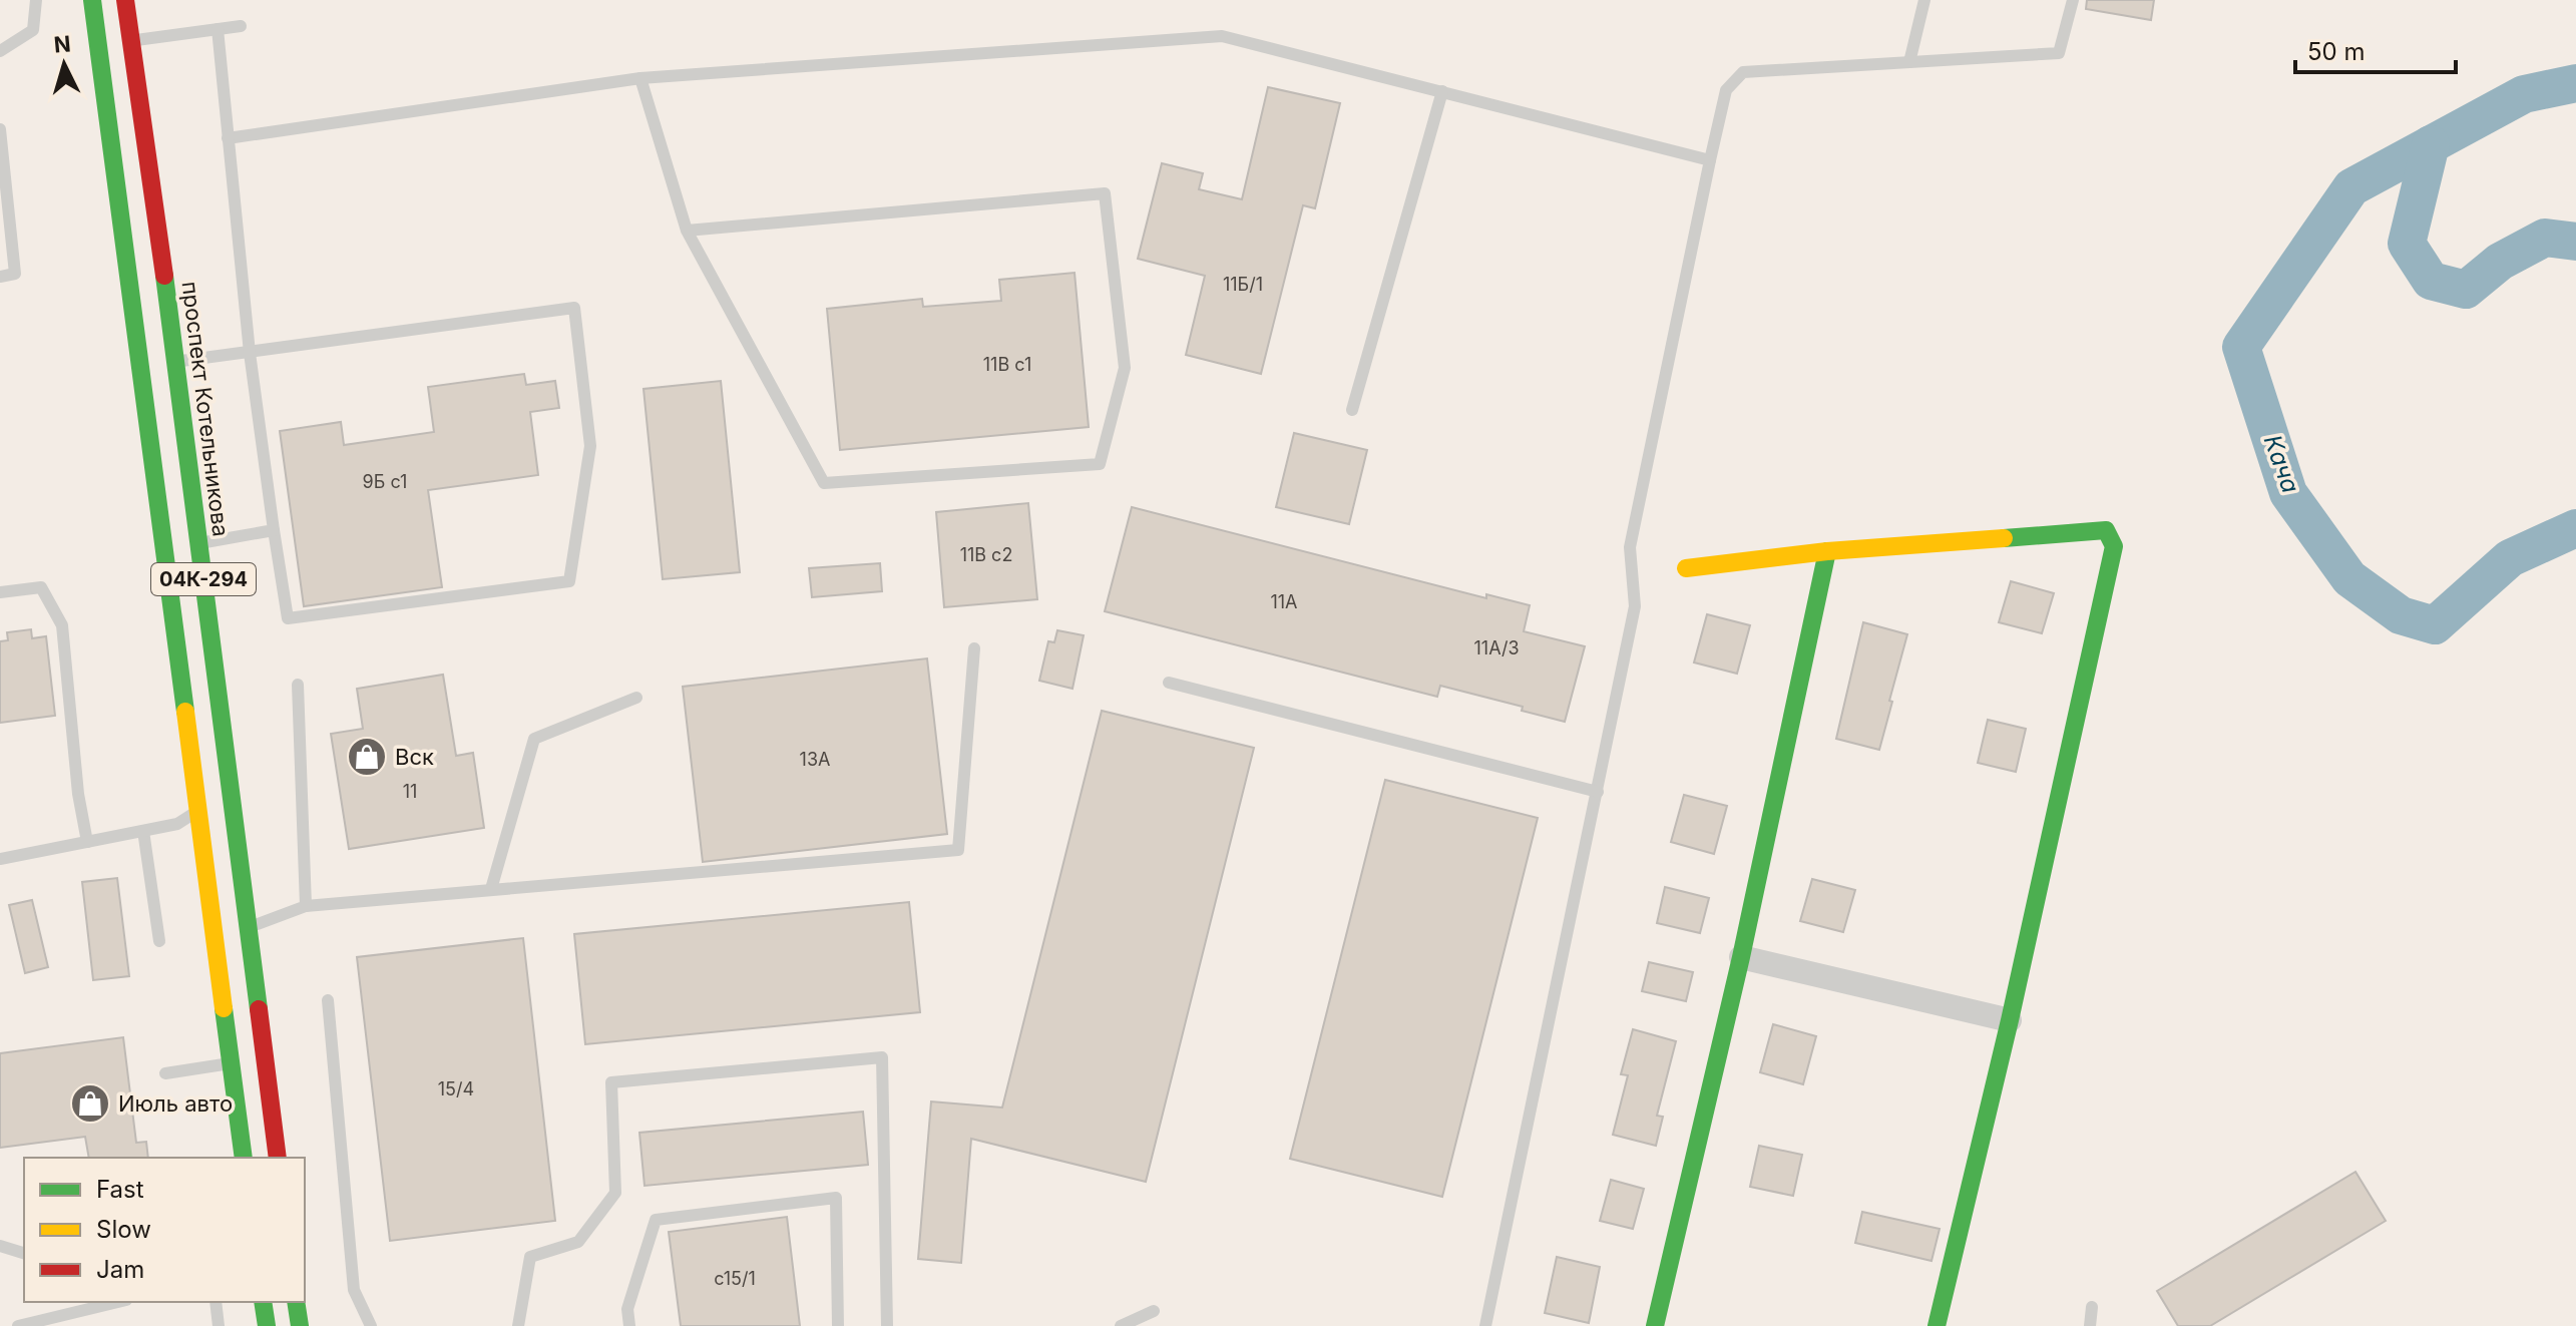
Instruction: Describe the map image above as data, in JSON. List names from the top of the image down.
{
  "streets": {
    "main road": ["проспект Котельникова", "04К-294"]
  },
  "water": ["Кача"],
  "places": {
    "shop": ["Вск", "Июль авто"]
  },
  "house_numbers": [
    "11Б/1",
    "11В с1",
    "9Б с1",
    "11В с2",
    "11А",
    "11А/3",
    "13А",
    "11",
    "15/4",
    "с15/1"
  ],
  "legend": ["Fast", "Slow", "Jam"],
  "scale_bar": "50 m",
  "north": "top"
}
